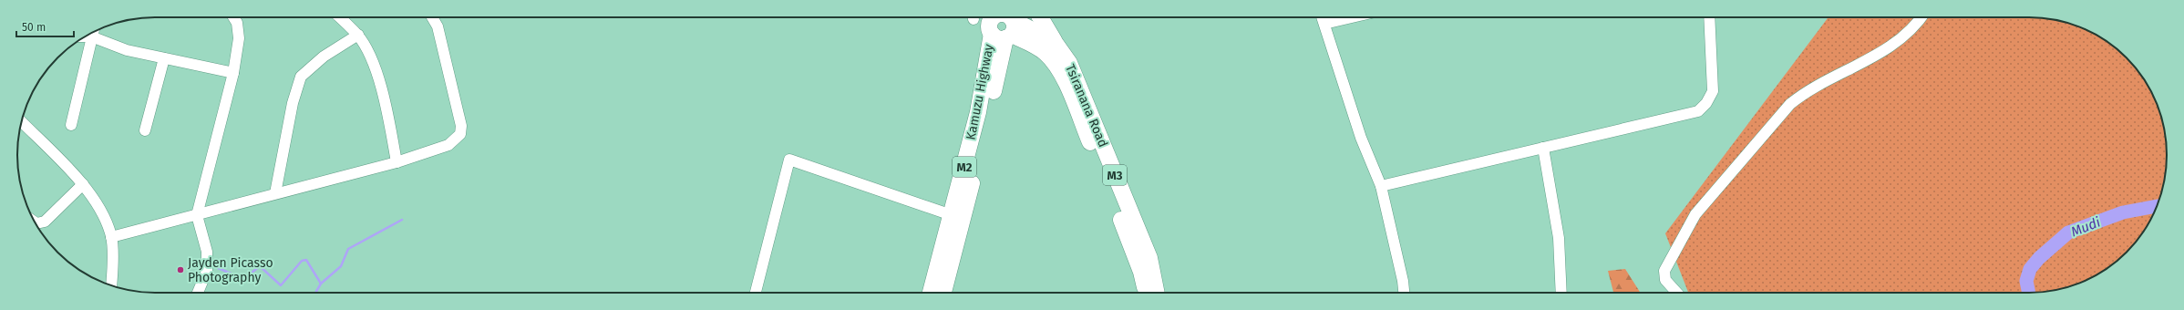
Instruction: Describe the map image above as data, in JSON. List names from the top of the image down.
{
  "streets": {
    "highway": [
      "Kamuzu Highway",
      "Tsiranana Road",
      "M2",
      "M3"
    ]
  },
  "crossings": [
    ["Kamuzu Highway", "Tsiranana Road"]
  ],
  "water": ["Mudi"],
  "places": ["Jayden Picasso Photography"],
  "scale_bar": "50 m"
}
